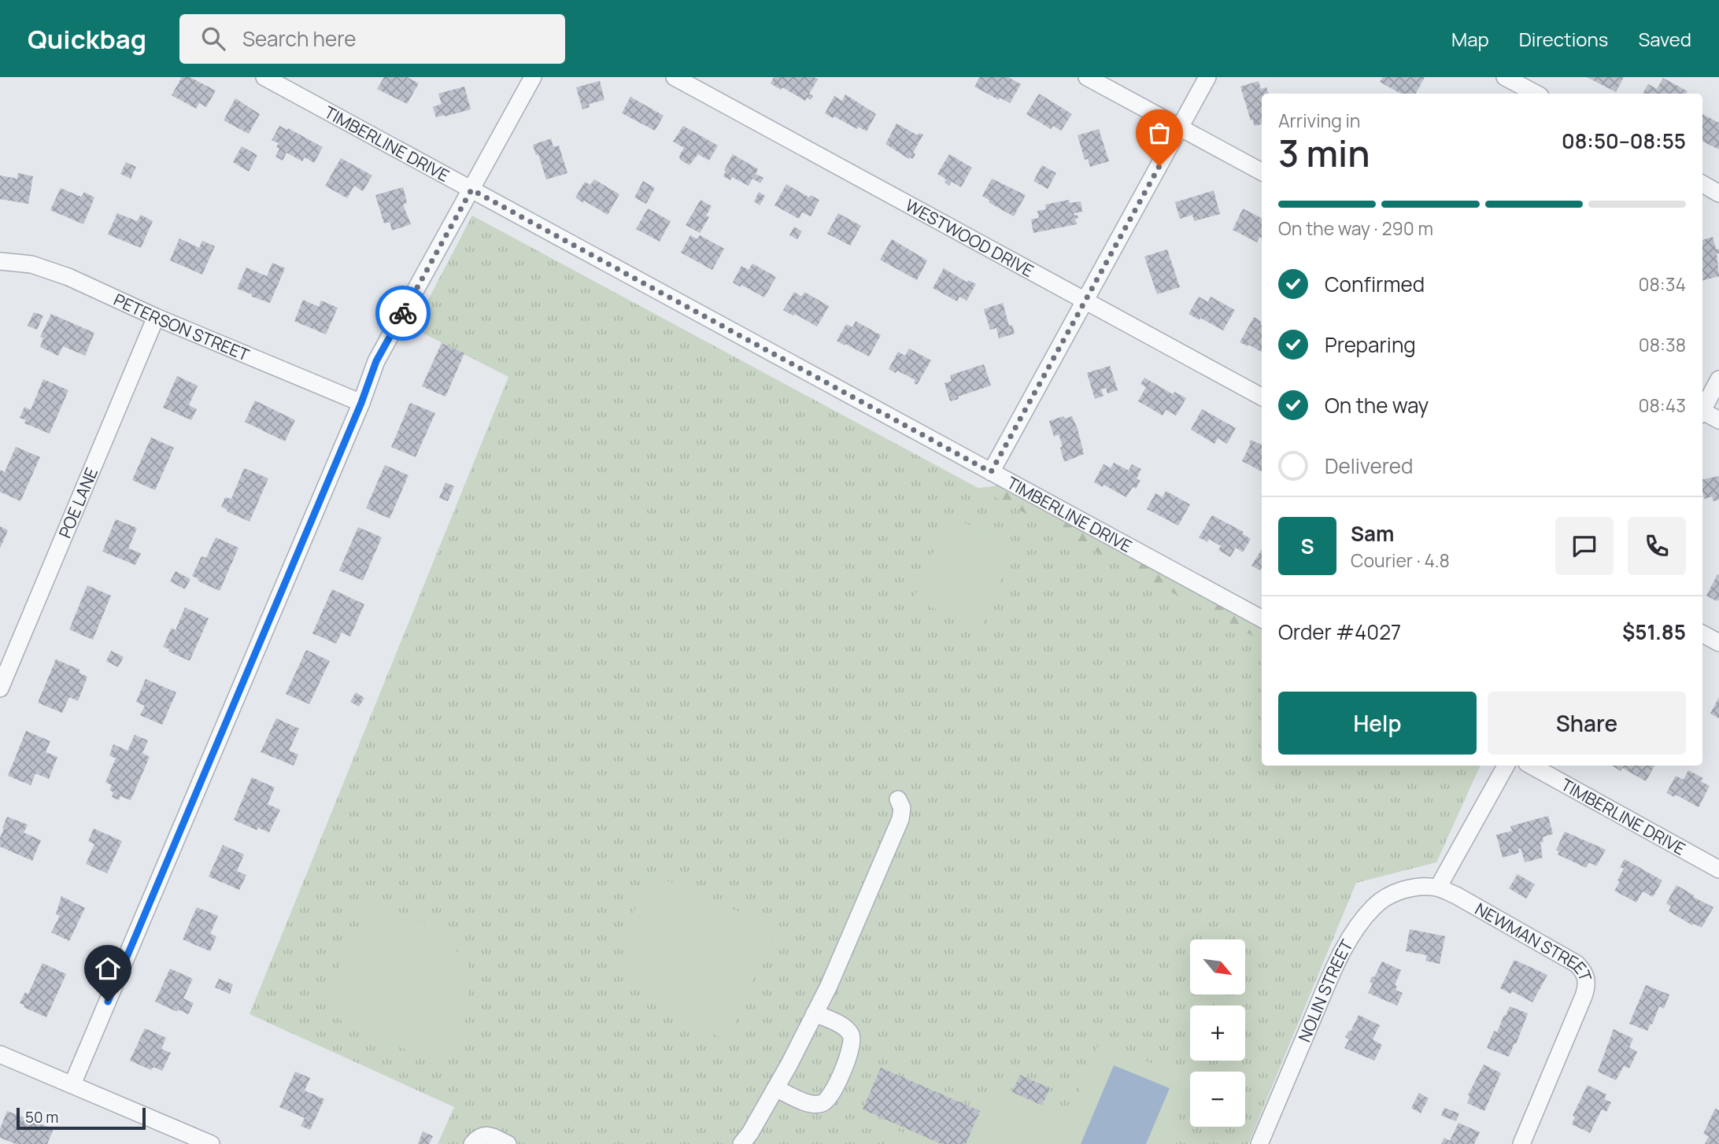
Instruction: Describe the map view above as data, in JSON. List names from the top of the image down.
{
  "streets": {
    "street": [
      "TIMBERLINE DRIVE",
      "WESTWOOD DRIVE",
      "PETERSON STREET",
      "POE LANE",
      "NEWMAN STREET",
      "NOLIN STREET"
    ]
  },
  "crossings": [
    ["PETERSON STREET", "POE LANE"],
    ["NEWMAN STREET", "NOLIN STREET"]
  ],
  "scale_bar": "50 m",
  "north": "bottom right",
  "page": {
    "header": "Quickbag",
    "search": "Search here",
    "nav": ["Map", "Directions", "Saved"],
    "heading": ["3 min", "Arriving in", "08:50–08:55"],
    "panel": [
      "Sam",
      "Courier · 4.8",
      "Order #4027",
      "$51.85"
    ],
    "bar": "On the way · 290 m",
    "list": [
      ["Confirmed", "08:34"],
      ["Preparing", "08:38"],
      ["On the way", "08:43"],
      "Delivered"
    ],
    "round": "S",
    "buttons": ["Help", "Share"],
    "map_buttons": ["+", "−"],
    "scale": "50 m"
  }
}
